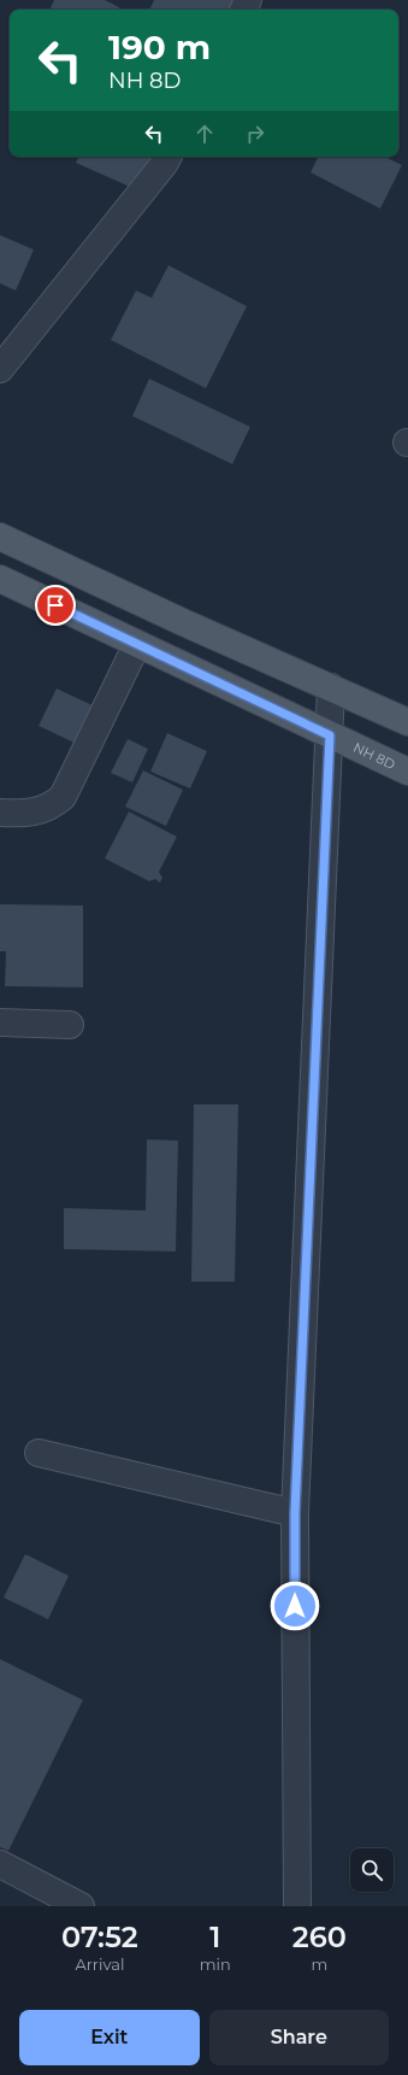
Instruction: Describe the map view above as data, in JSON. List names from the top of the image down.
{
  "streets": {
    "main road": ["NH 8D"]
  },
  "page": {
    "turn": ["190 m", "NH 8D"],
    "eta": [
      "07:52",
      "Arrival",
      "1",
      "min",
      "260",
      "m"
    ],
    "buttons": ["Exit", "Share"]
  }
}
